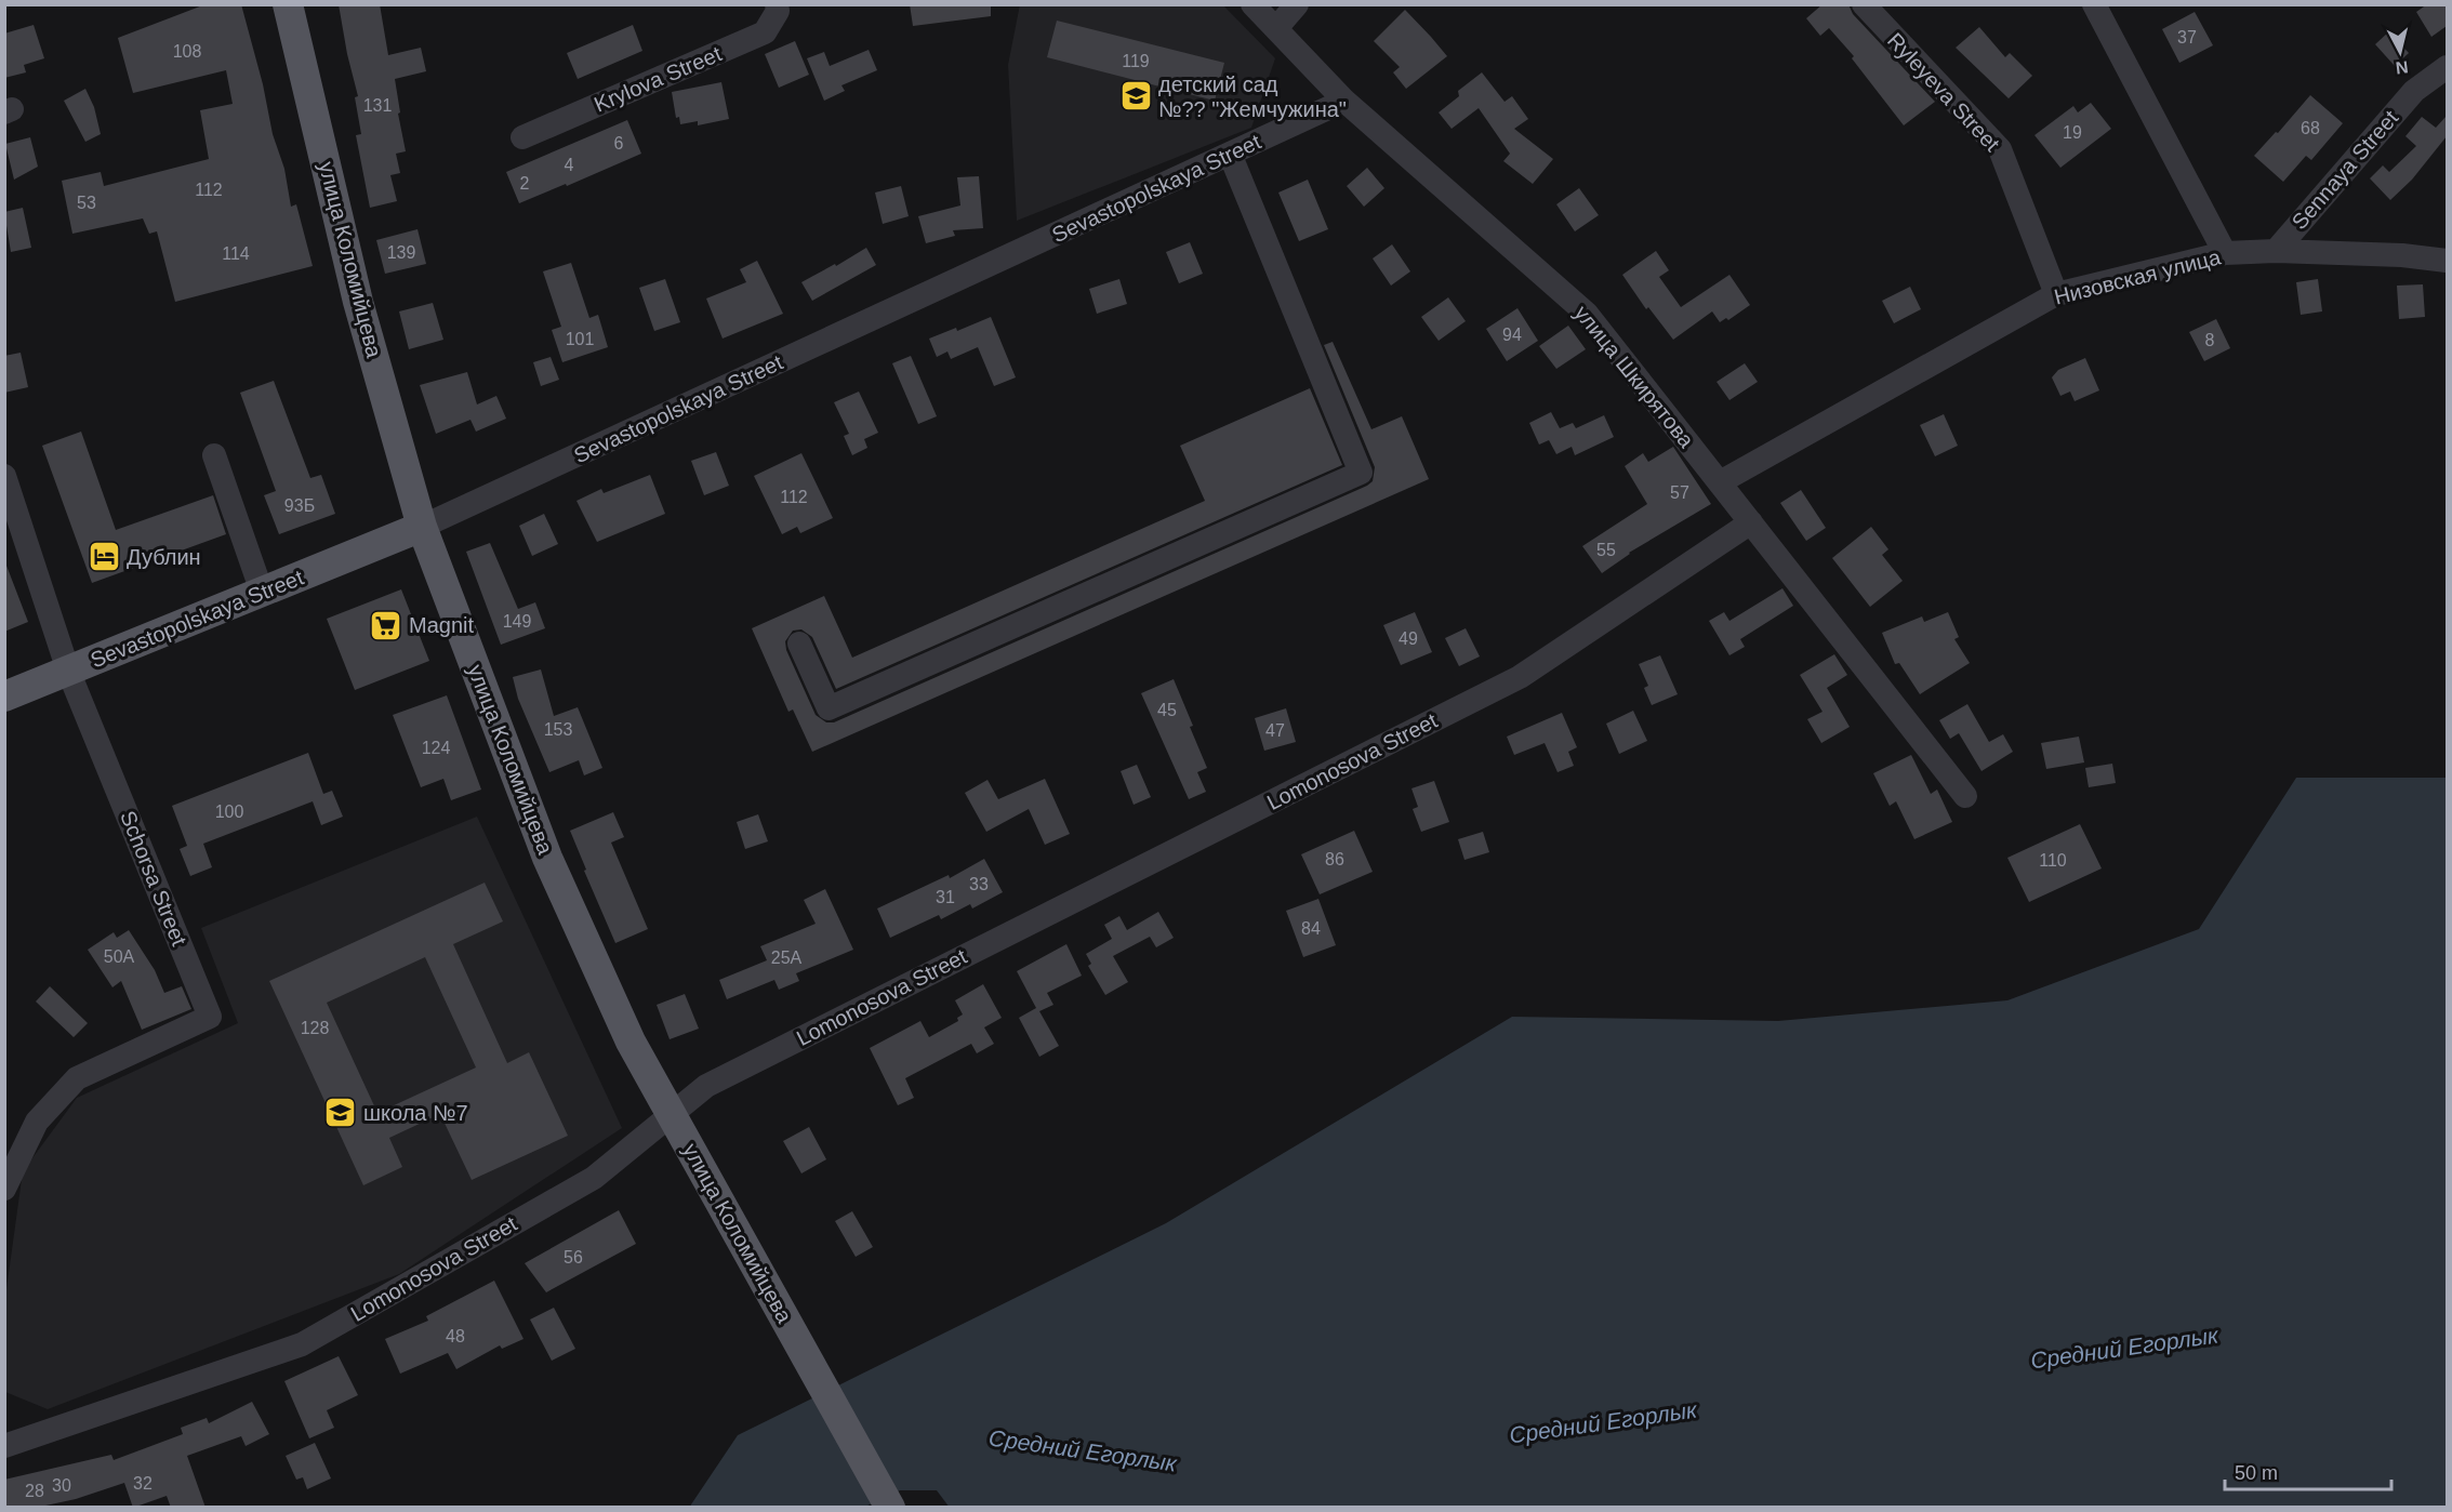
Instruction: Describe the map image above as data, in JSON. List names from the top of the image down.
{
  "streets": {
    "main road": ["Sevastopolskaya Street", "улица Коломийцева"],
    "street": [
      "Krylova Street",
      "Ryleyeva Street",
      "Sennaya Street",
      "Низовская улица",
      "улица Шкирятова",
      "Lomonosova Street",
      "Schorsa Street"
    ]
  },
  "crossings": [
    ["Ryleyeva Street", "Низовская улица"],
    ["Sennaya Street", "Низовская улица"],
    ["Sevastopolskaya Street", "улица Коломийцева"],
    ["Sevastopolskaya Street", "улица Шкирятова"],
    ["Sevastopolskaya Street", "Schorsa Street"],
    ["улица Коломийцева", "Lomonosova Street"],
    ["Низовская улица", "улица Шкирятова"],
    ["улица Шкирятова", "Lomonosova Street"]
  ],
  "water": ["Средний Егорлык"],
  "places": {
    "school or university": ["детский сад №?? \"Жемчужина\"", "школа №7"],
    "hotel": ["Дублин"],
    "supermarket": ["Magnit"]
  },
  "house_numbers": [
    "37",
    "108",
    "119",
    "131",
    "68",
    "19",
    "6",
    "4",
    "2",
    "112",
    "53",
    "139",
    "114",
    "94",
    "101",
    "8",
    "57",
    "112",
    "93Б",
    "55",
    "149",
    "49",
    "45",
    "153",
    "47",
    "124",
    "100",
    "86",
    "110",
    "33",
    "31",
    "84",
    "50А",
    "25А",
    "128",
    "56",
    "48",
    "32",
    "30",
    "28"
  ],
  "scale_bar": "50 m",
  "north": "bottom"
}
